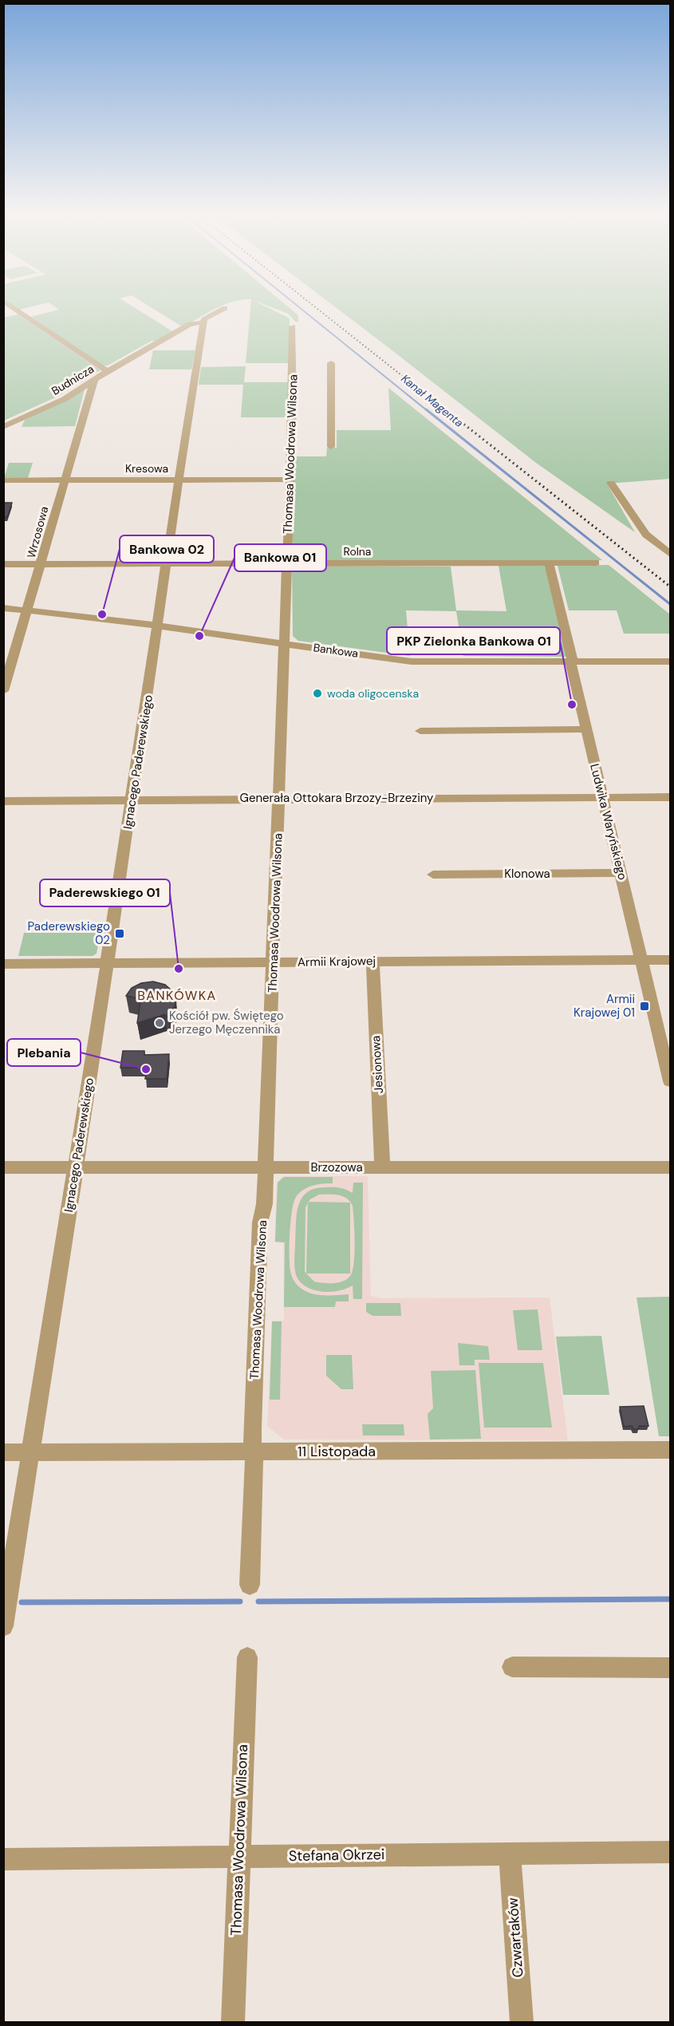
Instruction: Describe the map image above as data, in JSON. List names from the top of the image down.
{
  "streets": {
    "street": [
      "Budnicza",
      "Thomasa Woodrowa Wilsona",
      "Kresowa",
      "Wrzosowa",
      "Rolna",
      "Bankowa",
      "Ignacego Paderewskiego",
      "Generała Ottokara Brzozy-Brzeziny",
      "Ludwika Waryńskiego",
      "Klonowa",
      "Armii Krajowej",
      "Jesionowa",
      "Brzozowa",
      "11 Listopada",
      "Stefana Okrzei",
      "Czwartaków"
    ]
  },
  "crossings": [
    ["Budnicza", "Wrzosowa"],
    ["Budnicza", "Ignacego Paderewskiego"],
    ["Thomasa Woodrowa Wilsona", "Kresowa"],
    ["Thomasa Woodrowa Wilsona", "Rolna"],
    ["Thomasa Woodrowa Wilsona", "Bankowa"],
    ["Thomasa Woodrowa Wilsona", "Generała Ottokara Brzozy-Brzeziny"],
    ["Thomasa Woodrowa Wilsona", "Armii Krajowej"],
    ["Thomasa Woodrowa Wilsona", "Brzozowa"],
    ["Thomasa Woodrowa Wilsona", "11 Listopada"],
    ["Thomasa Woodrowa Wilsona", "Stefana Okrzei"],
    ["Kresowa", "Wrzosowa"],
    ["Kresowa", "Ignacego Paderewskiego"],
    ["Wrzosowa", "Rolna"],
    ["Wrzosowa", "Bankowa"],
    ["Rolna", "Ignacego Paderewskiego"],
    ["Rolna", "Ludwika Waryńskiego"],
    ["Bankowa", "Ignacego Paderewskiego"],
    ["Bankowa", "Ludwika Waryńskiego"],
    ["Ignacego Paderewskiego", "Generała Ottokara Brzozy-Brzeziny"],
    ["Ignacego Paderewskiego", "Armii Krajowej"],
    ["Ignacego Paderewskiego", "Brzozowa"],
    ["Ignacego Paderewskiego", "11 Listopada"],
    ["Generała Ottokara Brzozy-Brzeziny", "Ludwika Waryńskiego"],
    ["Ludwika Waryńskiego", "Klonowa"],
    ["Ludwika Waryńskiego", "Armii Krajowej"],
    ["Armii Krajowej", "Jesionowa"],
    ["Jesionowa", "Brzozowa"],
    ["Stefana Okrzei", "Czwartaków"]
  ],
  "districts": ["BANKÓWKA"],
  "water": ["Kanał Magenta"],
  "places": {
    "other": [
      "Bankowa 02",
      "Bankowa 01",
      "woda oligocenska",
      "PKP Zielonka Bankowa 01",
      "Paderewskiego 01",
      "Kościół pw. Świętego Jerzego Męczennika",
      "Plebania"
    ],
    "transit": ["Paderewskiego 02", "Armii Krajowej 01"]
  }
}
